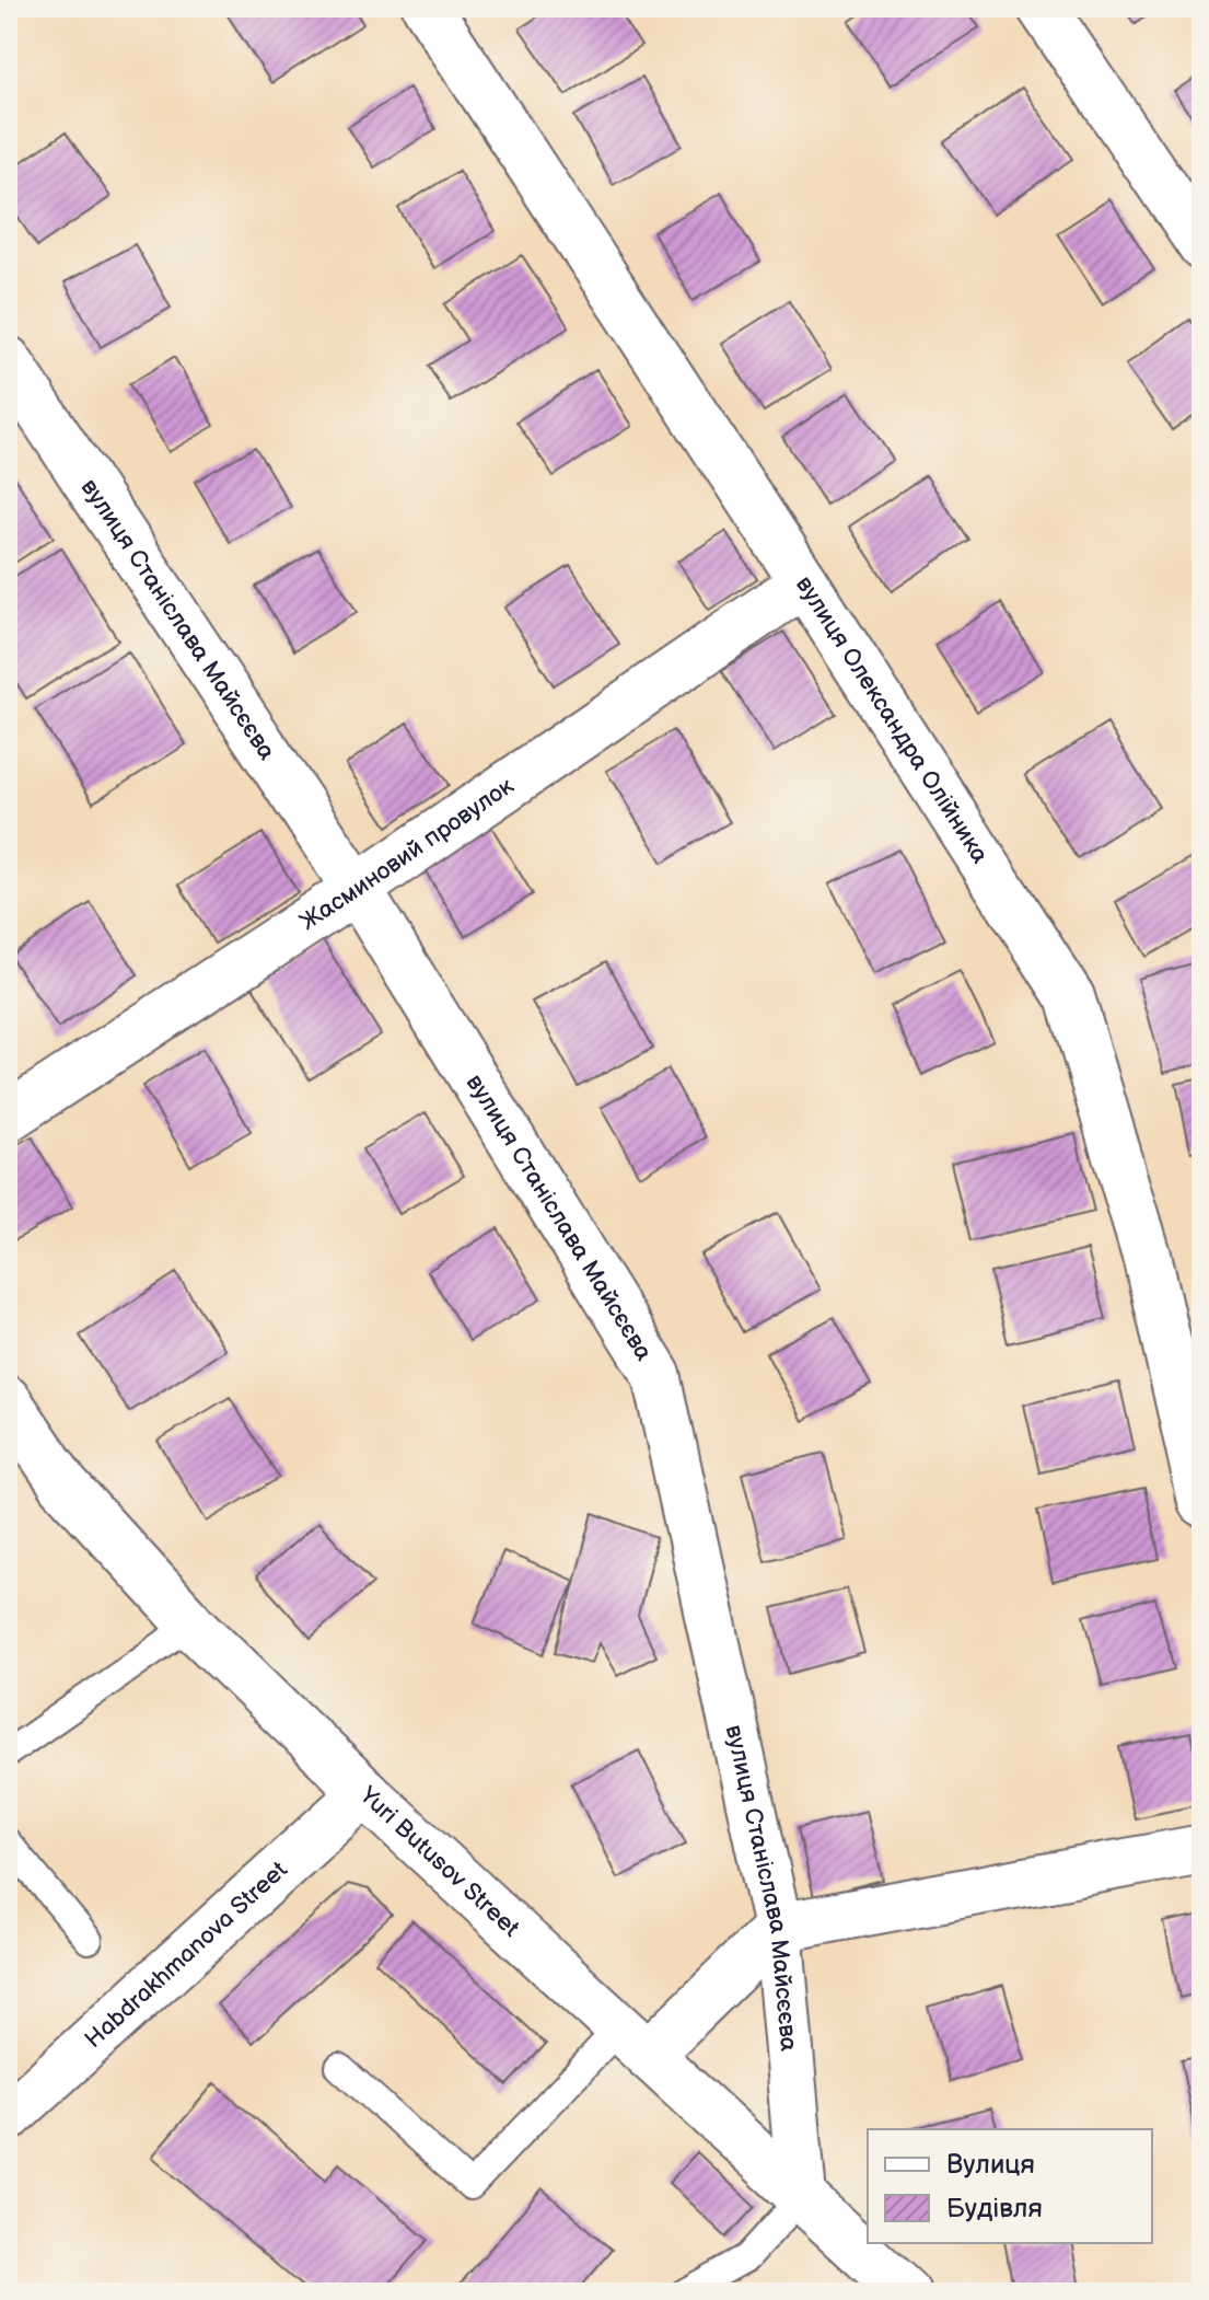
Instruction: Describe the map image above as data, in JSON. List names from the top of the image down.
{
  "streets": {
    "street": [
      "вулиця Станіслава Майсєєва",
      "вулиця Олександра Олійника",
      "Жасминовий провулок",
      "Yuri Butusov Street",
      "Habdrakhmanova Street"
    ]
  },
  "crossings": [
    ["вулиця Станіслава Майсєєва", "Жасминовий провулок"],
    ["вулиця Станіслава Майсєєва", "Yuri Butusov Street"],
    ["вулиця Олександра Олійника", "Жасминовий провулок"],
    ["Yuri Butusov Street", "Habdrakhmanova Street"]
  ],
  "legend": ["Вулиця", "Будівля"]
}
